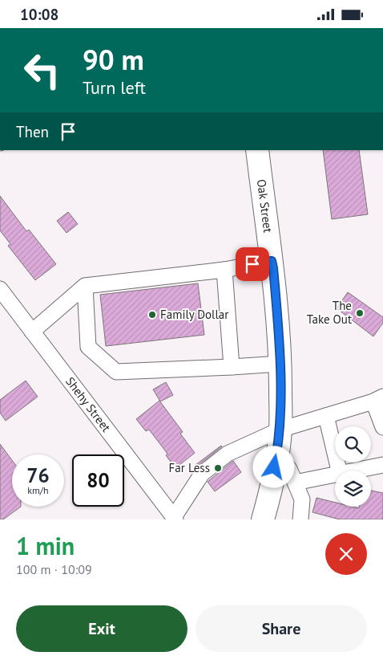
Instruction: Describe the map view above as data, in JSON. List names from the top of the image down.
{
  "streets": {
    "highway": ["Oak Street"],
    "street": ["Shehy Street"]
  },
  "places": ["The Take Out", "Family Dollar", "Far Less"],
  "page": {
    "status": "10:08",
    "turn": ["90 m", "Turn left"],
    "then": "Then",
    "speed": "76 km/h",
    "limit": "80",
    "heading": ["1 min", "100 m · 10:09"],
    "buttons": ["Exit", "Share"]
  }
}
